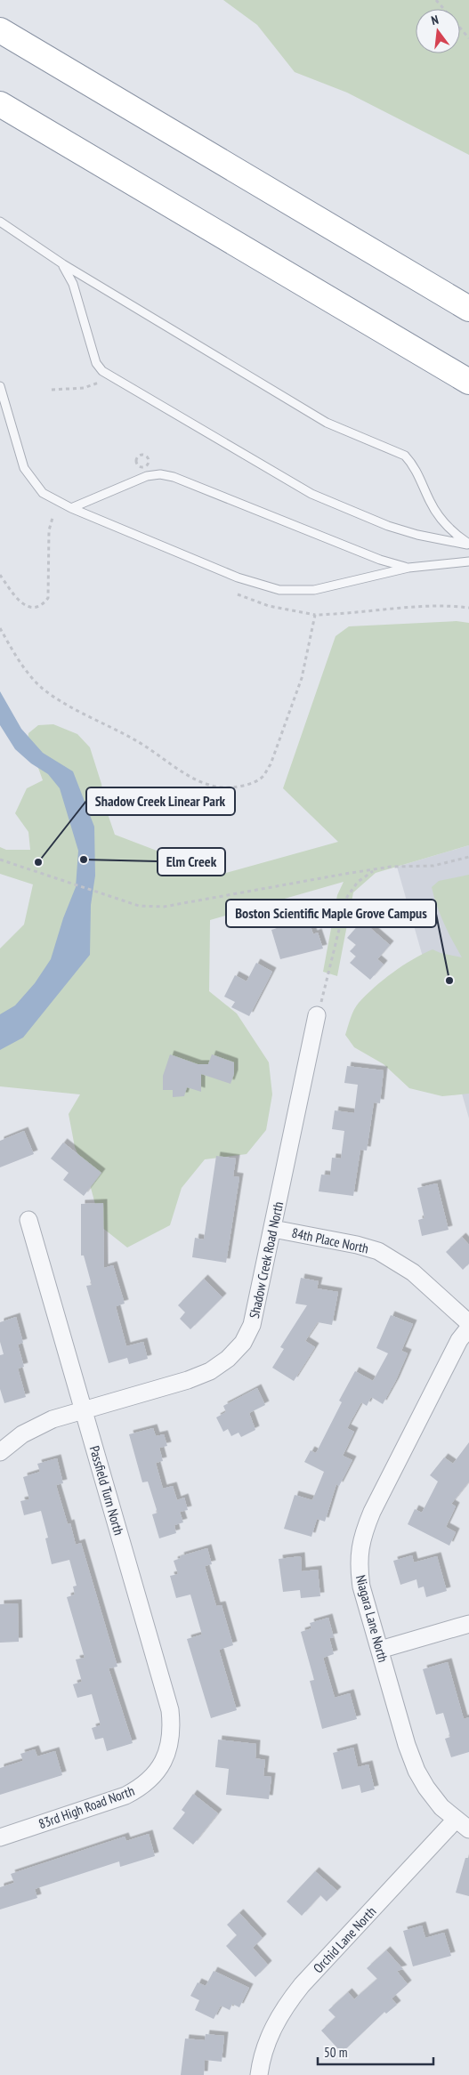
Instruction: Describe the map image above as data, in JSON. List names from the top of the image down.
{
  "streets": {
    "street": [
      "84th Place North",
      "Shadow Creek Road North",
      "Passfield Turn North",
      "Niagara Lane North",
      "83rd High Road North",
      "Orchid Lane North"
    ]
  },
  "crossings": [
    ["84th Place North", "Shadow Creek Road North"],
    ["Shadow Creek Road North", "Passfield Turn North"],
    ["Passfield Turn North", "83rd High Road North"],
    ["Niagara Lane North", "Orchid Lane North"]
  ],
  "places": ["Elm Creek", "Shadow Creek Linear Park", "Boston Scientific Maple Grove Campus"],
  "scale_bar": "50 m",
  "north": "top"
}
